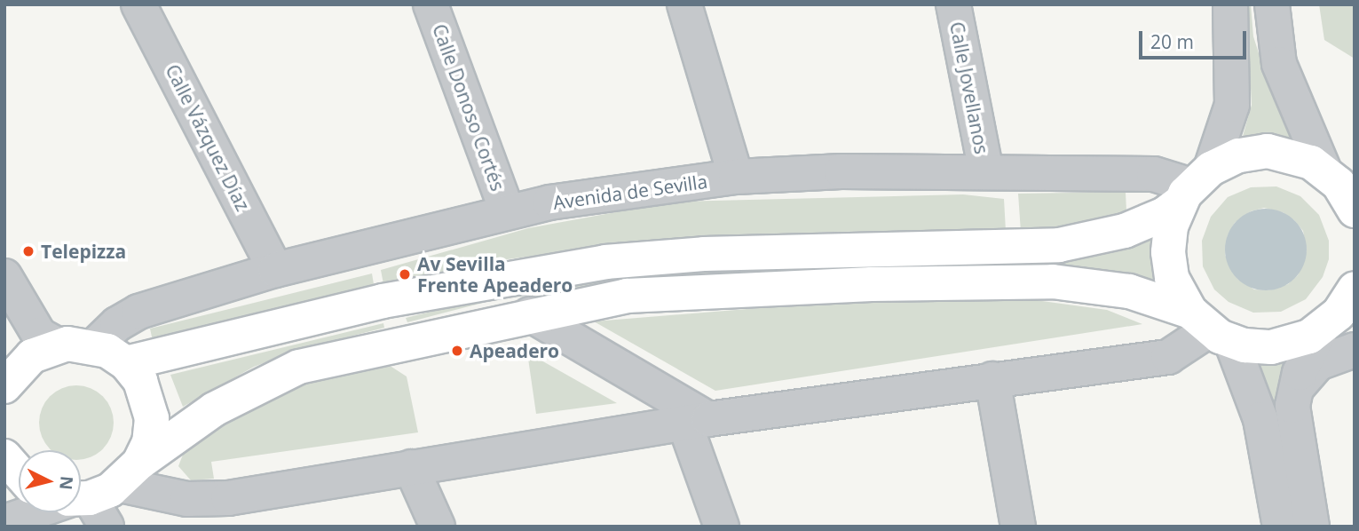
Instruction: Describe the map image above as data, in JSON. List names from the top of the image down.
{
  "streets": {
    "street": [
      "Calle Jovellanos",
      "Calle Donoso Cortés",
      "Calle Vázquez Díaz",
      "Avenida de Sevilla"
    ]
  },
  "crossings": [
    ["Calle Jovellanos", "Avenida de Sevilla"],
    ["Calle Donoso Cortés", "Avenida de Sevilla"],
    ["Calle Vázquez Díaz", "Avenida de Sevilla"]
  ],
  "places": ["Telepizza", "Av Sevilla Frente Apeadero", "Apeadero"],
  "scale_bar": "20 m",
  "north": "right"
}
